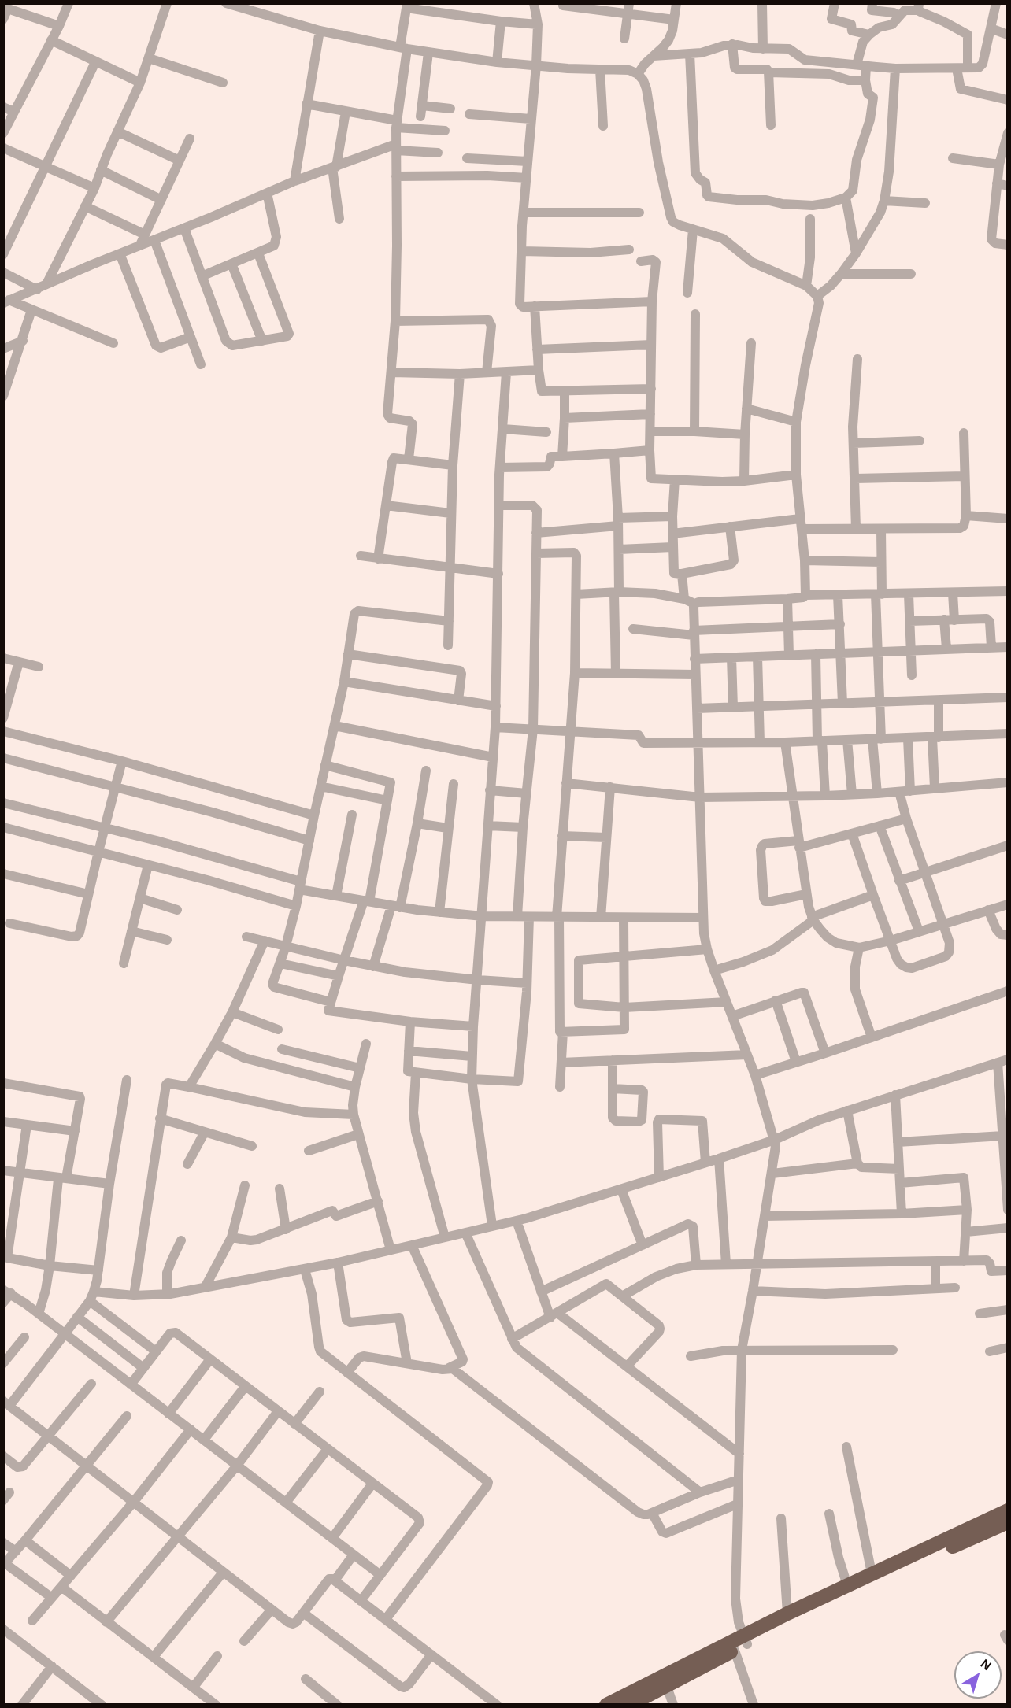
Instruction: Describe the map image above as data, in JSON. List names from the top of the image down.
{
  "north": "top right"
}
